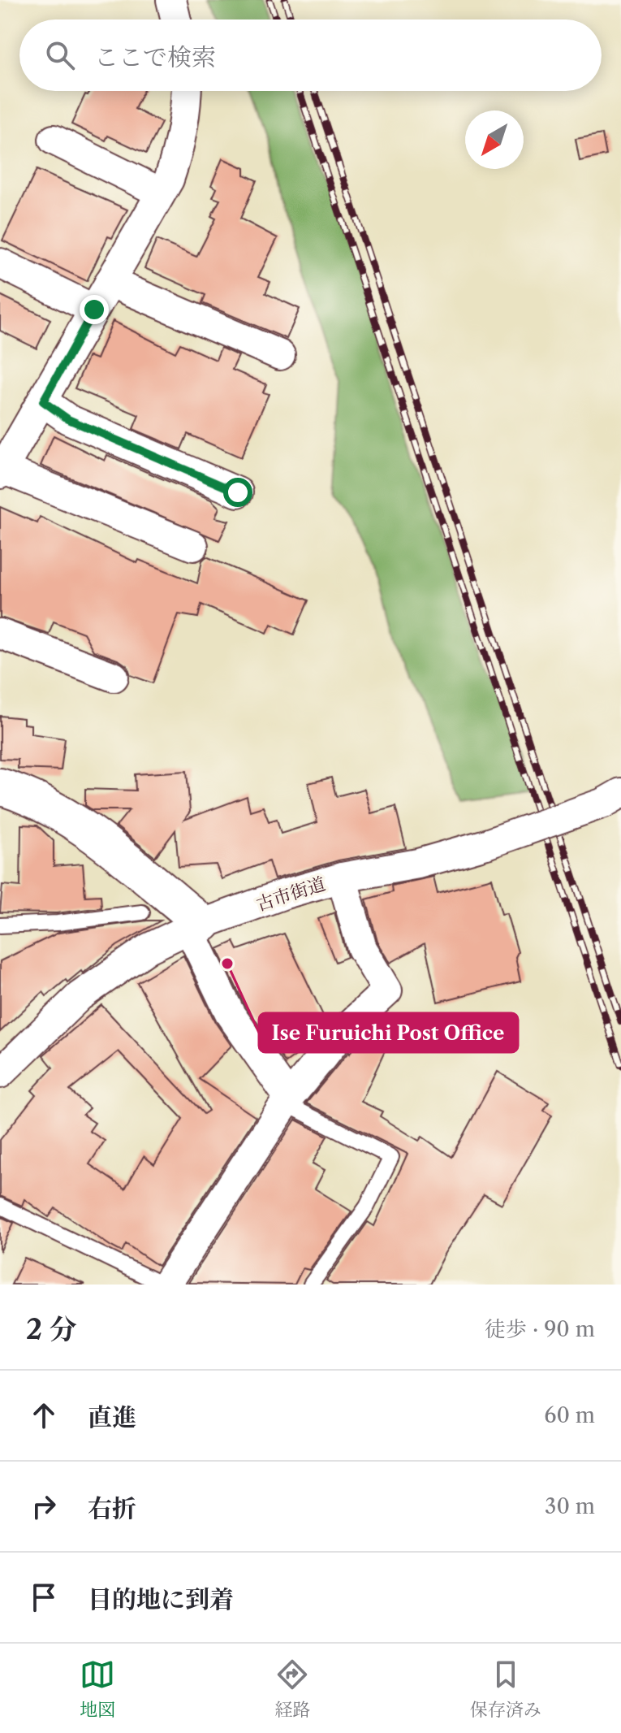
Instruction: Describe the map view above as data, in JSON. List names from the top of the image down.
{
  "streets": {
    "street": ["古市街道"]
  },
  "places": ["Ise Furuichi Post Office"],
  "north": "bottom left",
  "page": {
    "search": "ここで検索",
    "heading": ["2 分", "徒歩 · 90 m"],
    "list": [
      ["直進", "60 m"],
      ["右折", "30 m"],
      "目的地に到着"
    ],
    "nav": ["地図", "経路", "保存済み"]
  }
}
